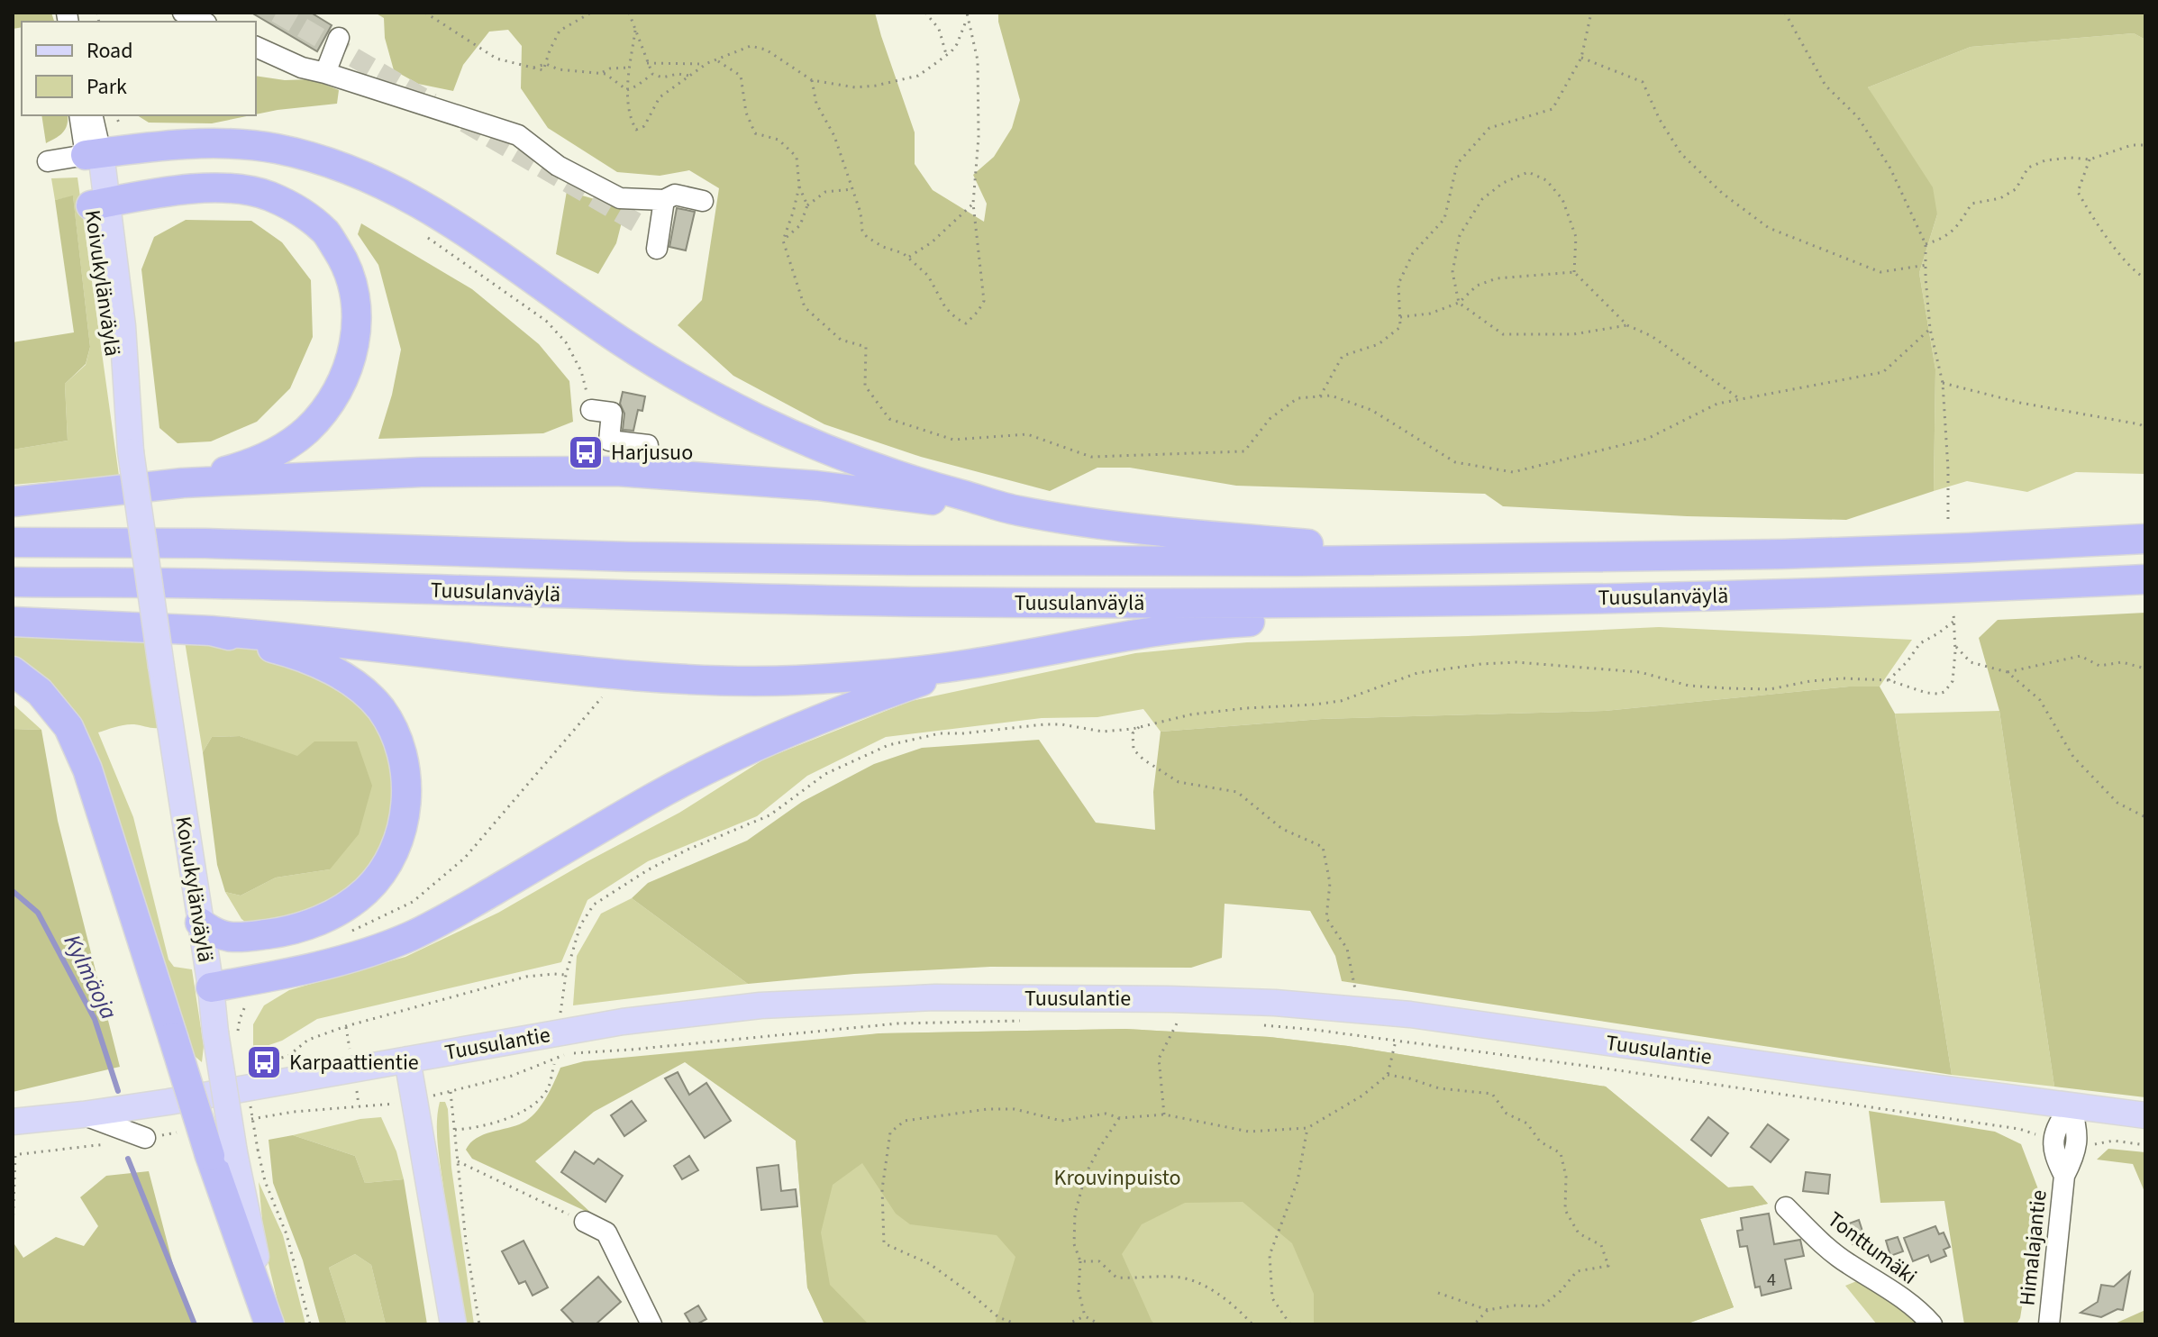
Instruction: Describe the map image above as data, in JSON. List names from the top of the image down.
{
  "streets": {
    "highway": ["Tuusulanväylä"],
    "main road": ["Koivukylänväylä", "Tuusulantie"],
    "street": ["Tonttumäki", "Himalajantie"]
  },
  "crossings": [
    ["Tuusulantie", "Himalajantie"]
  ],
  "water": ["Kylmäoja"],
  "parks": ["Krouvinpuisto"],
  "places": {
    "bus stop": ["Harjusuo", "Karpaattientie"]
  },
  "house_numbers": ["4"],
  "legend": ["Road", "Park"]
}
